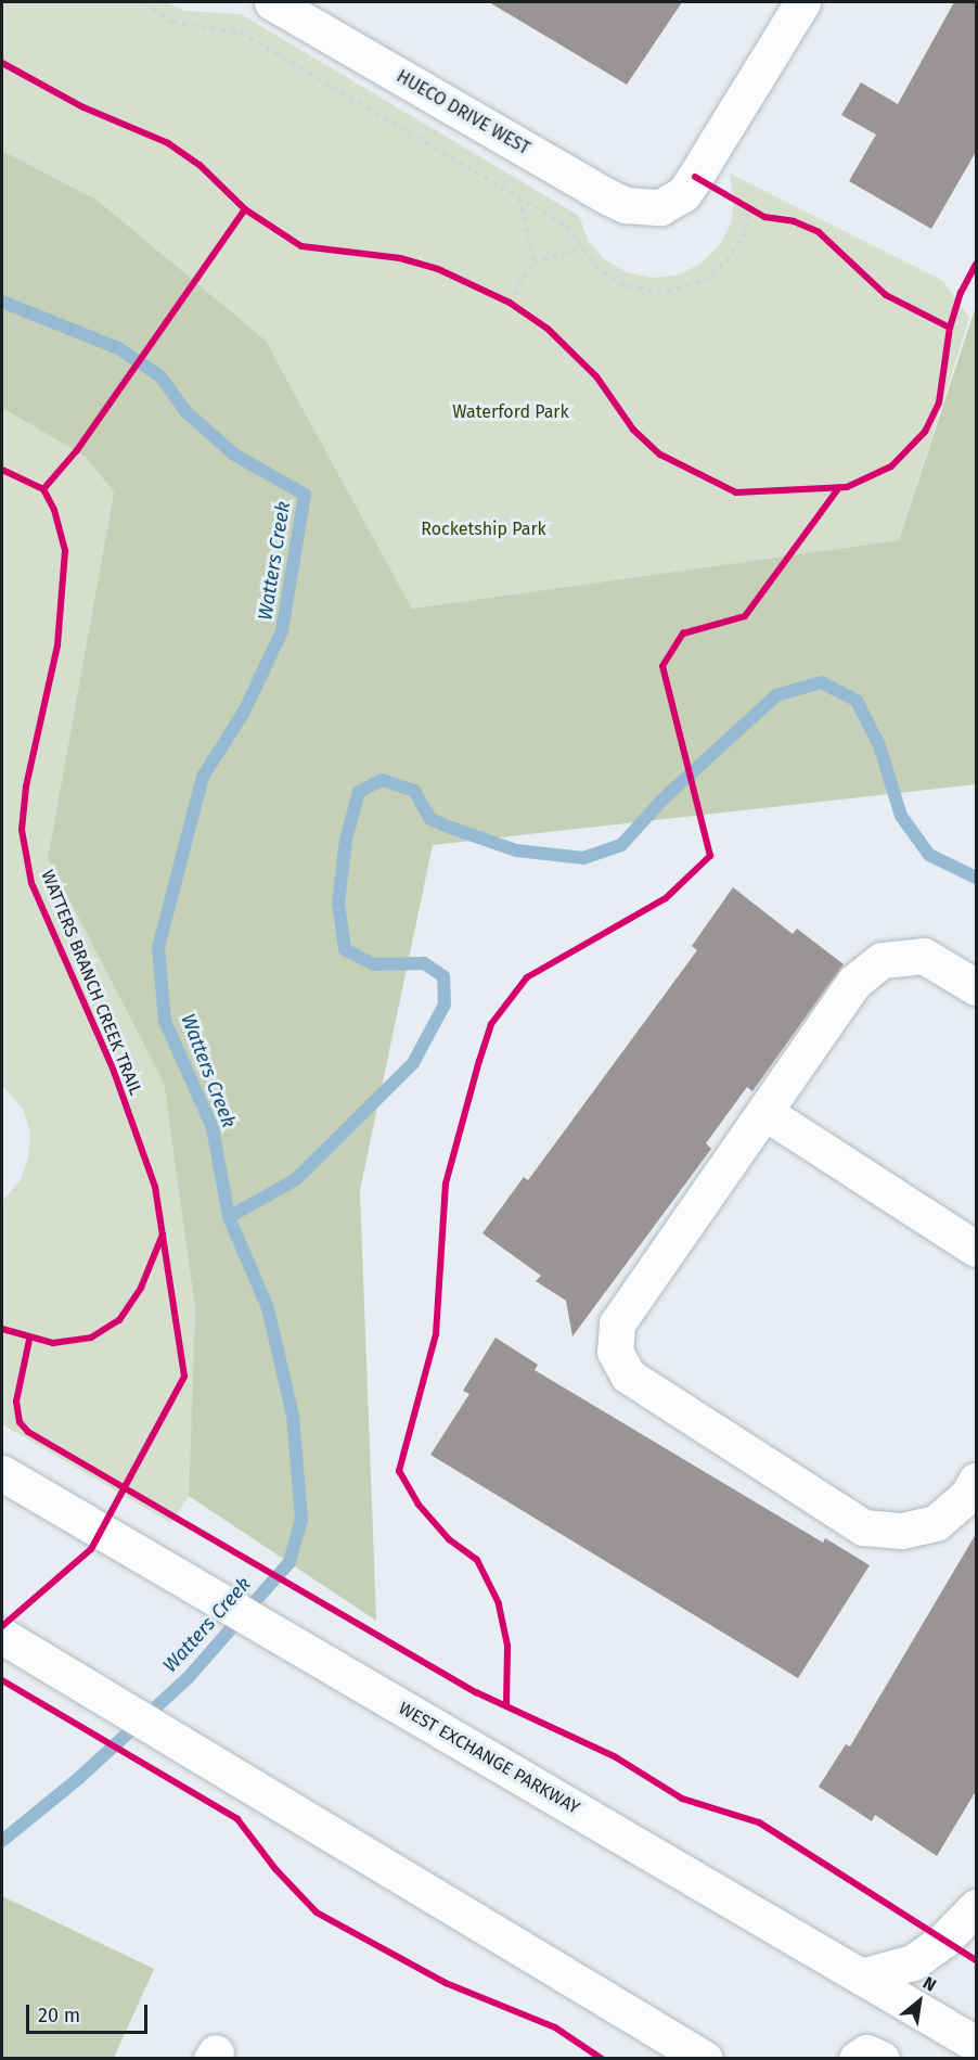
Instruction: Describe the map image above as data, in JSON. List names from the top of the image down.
{
  "streets": {
    "main road": ["HUECO DRIVE WEST", "WEST EXCHANGE PARKWAY"],
    "cycle path": ["WATTERS BRANCH CREEK TRAIL"]
  },
  "water": ["Watters Creek"],
  "parks": ["Waterford Park", "Rocketship Park"],
  "scale_bar": "20 m",
  "north": "top right"
}
